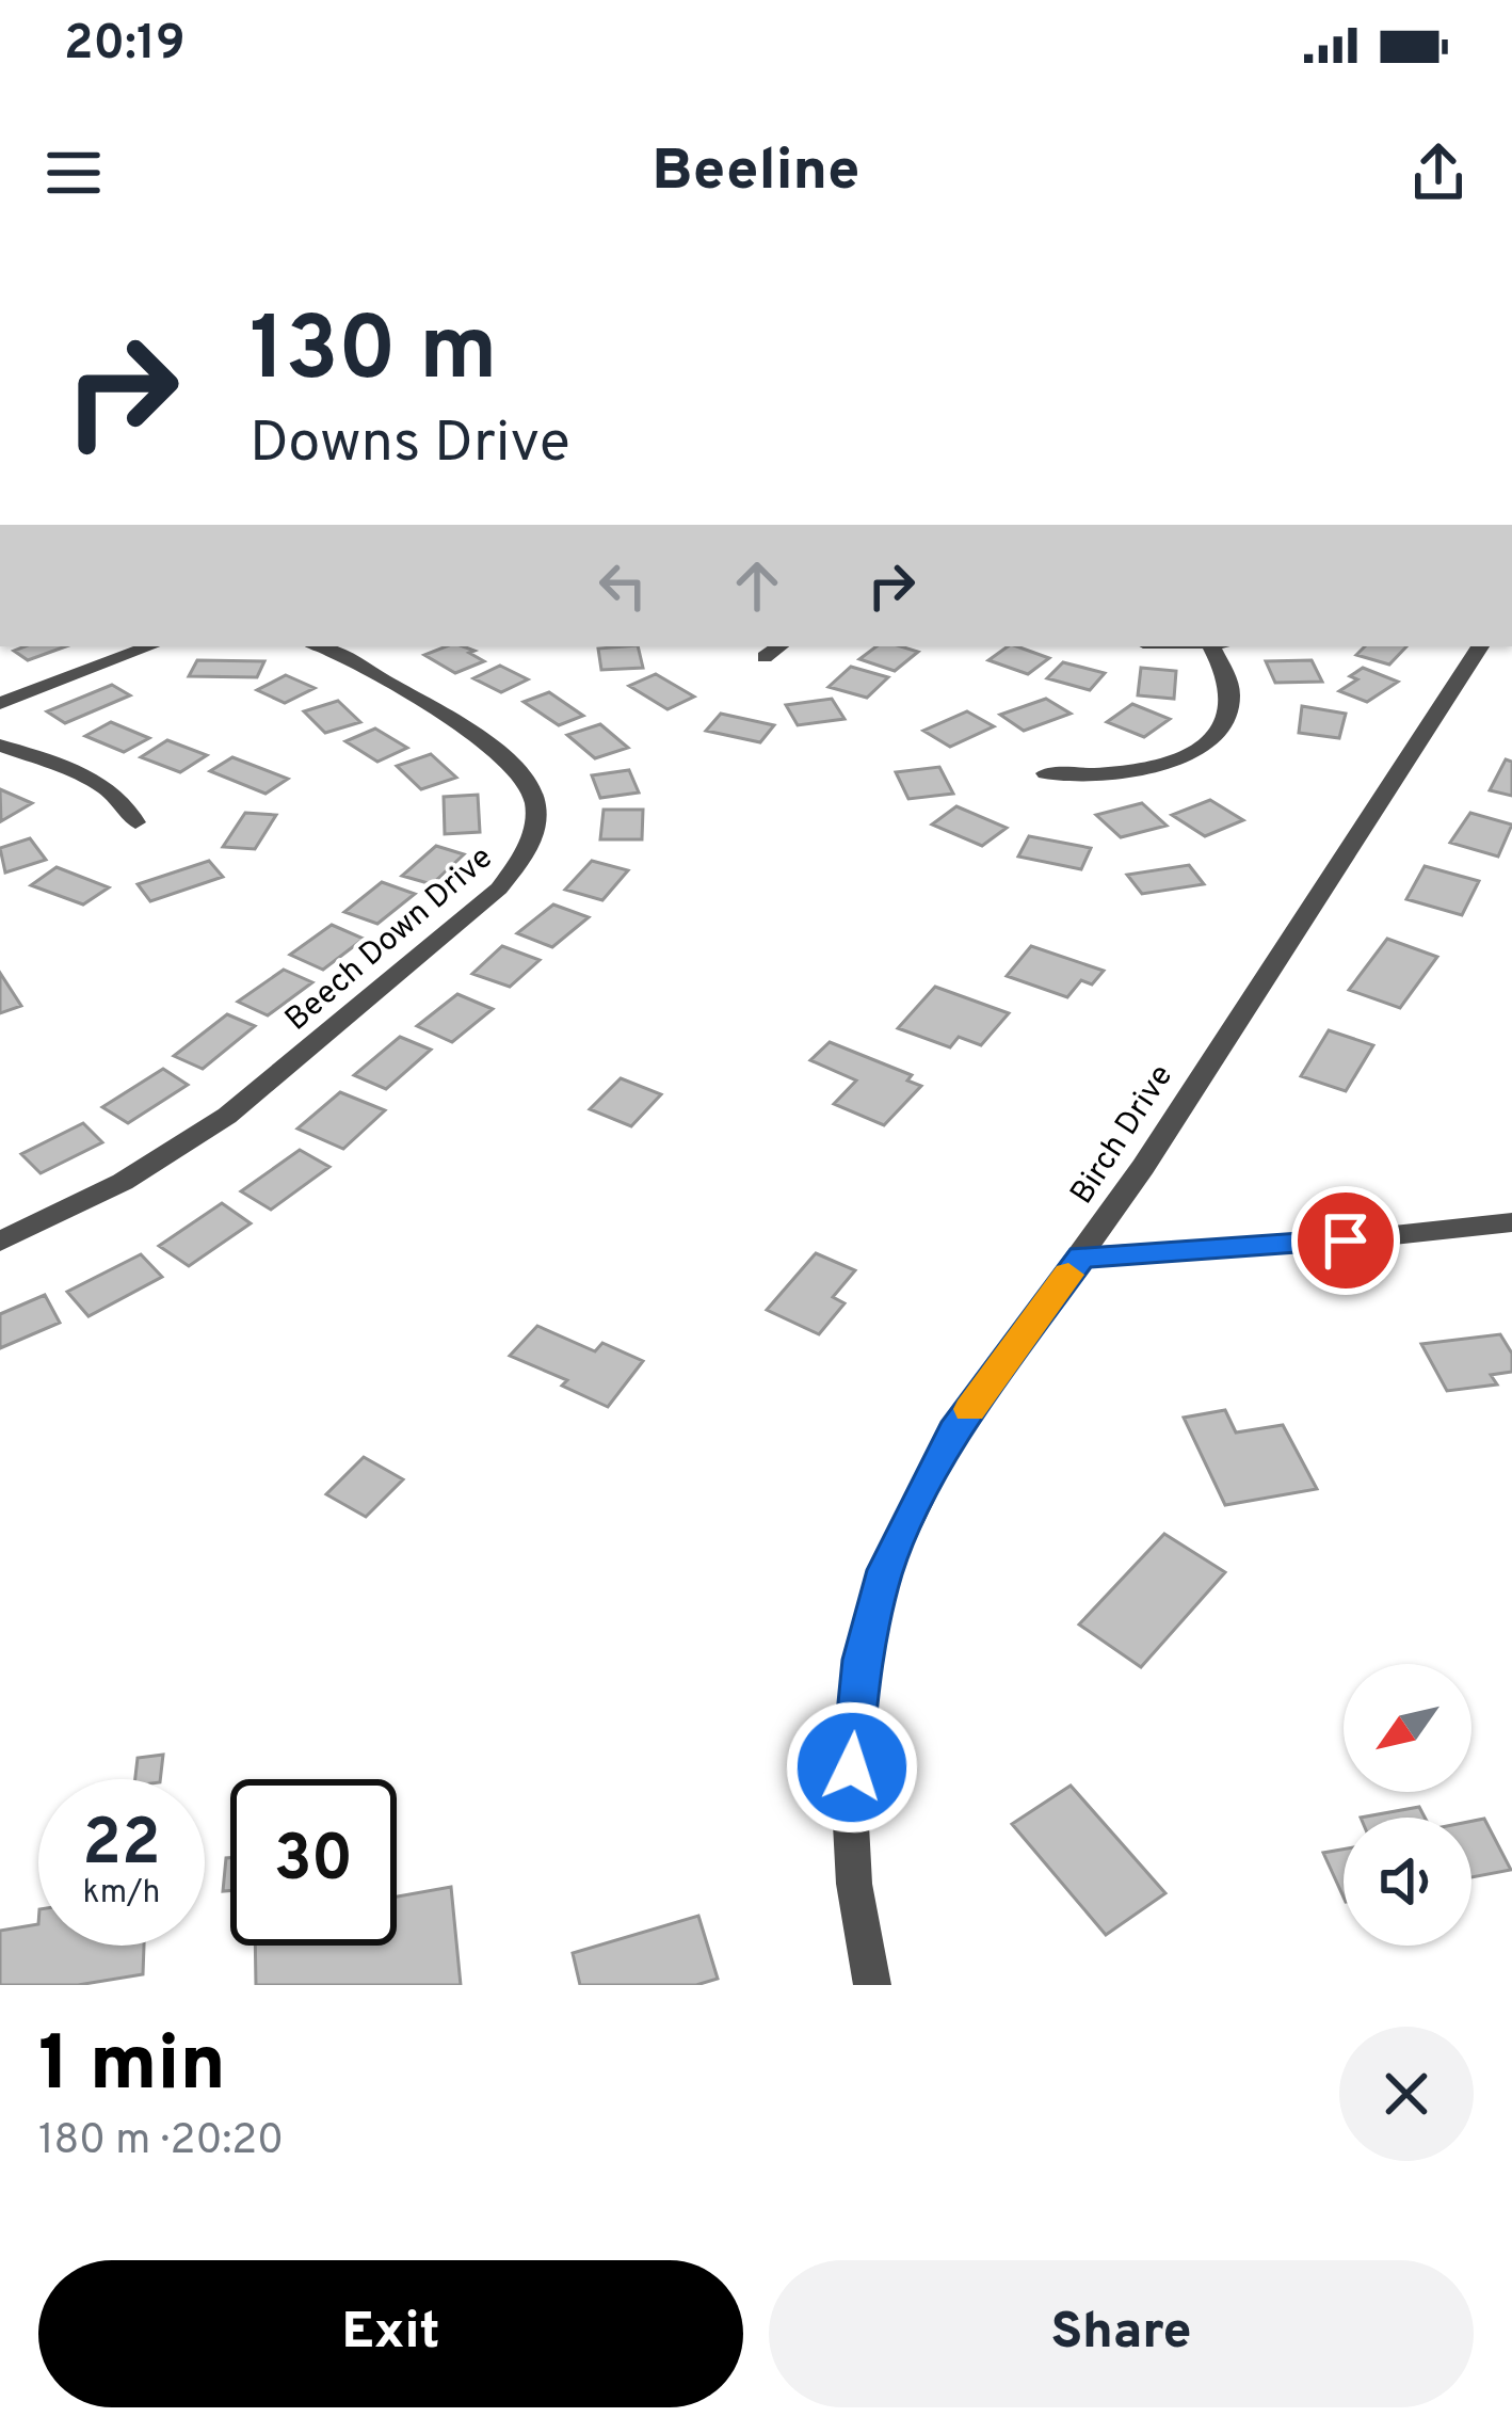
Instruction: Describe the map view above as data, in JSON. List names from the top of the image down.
{
  "streets": {
    "street": ["Beech Down Drive", "Birch Drive"]
  },
  "north": "bottom left",
  "page": {
    "status": "20:19",
    "header": "Beeline",
    "turn": ["130 m", "Downs Drive"],
    "speed": "22 km/h",
    "limit": "30",
    "heading": ["1 min", "180 m · 20:20"],
    "buttons": ["Exit", "Share"]
  }
}
